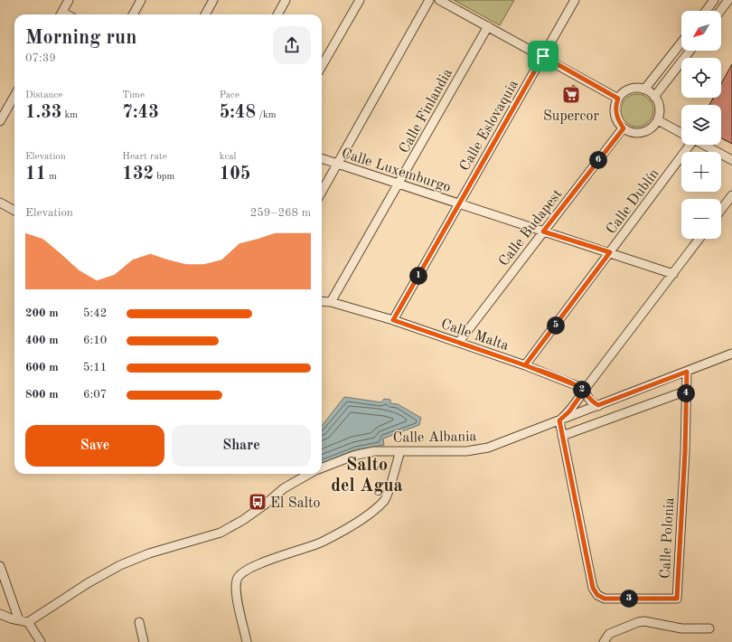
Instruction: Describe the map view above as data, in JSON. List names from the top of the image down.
{
  "streets": {
    "street": [
      "Calle Finlandia",
      "Calle Eslovaquia",
      "Calle Luxemburgo",
      "Calle Dublín",
      "Calle Budapest",
      "Calle Malta",
      "Calle Albania",
      "Calle Polonia"
    ]
  },
  "crossings": [
    ["Calle Finlandia", "Calle Luxemburgo"],
    ["Calle Finlandia", "Calle Malta"],
    ["Calle Eslovaquia", "Calle Luxemburgo"],
    ["Calle Eslovaquia", "Calle Malta"],
    ["Calle Luxemburgo", "Calle Dublín"],
    ["Calle Luxemburgo", "Calle Budapest"],
    ["Calle Dublín", "Calle Malta"],
    ["Calle Budapest", "Calle Malta"],
    ["Calle Malta", "Calle Albania"],
    ["Calle Albania", "Calle Polonia"]
  ],
  "districts": ["Salto del Agua"],
  "places": {
    "supermarket": ["Supercor"],
    "bus stop": ["El Salto"]
  },
  "north": "bottom left",
  "page": {
    "map_buttons": ["+", "−"],
    "heading": ["Morning run", "07:39"],
    "stats": [
      ["Distance", "1.33 km"],
      ["Time", "7:43"],
      ["Pace", "5:48 /km"],
      ["Elevation", "11 m"],
      ["Heart rate", "132 bpm"],
      ["kcal", "105"]
    ],
    "pins": [
      "6",
      "1",
      "5",
      "2",
      "4",
      "3"
    ],
    "chart": ["Elevation", "259–268 m"],
    "list": [
      {
        "name": "200 m",
        "note": "5:42"
      },
      {
        "name": "400 m",
        "note": "6:10"
      },
      {
        "name": "600 m",
        "note": "5:11"
      },
      {
        "name": "800 m",
        "note": "6:07"
      }
    ],
    "buttons": ["Save", "Share"]
  }
}
